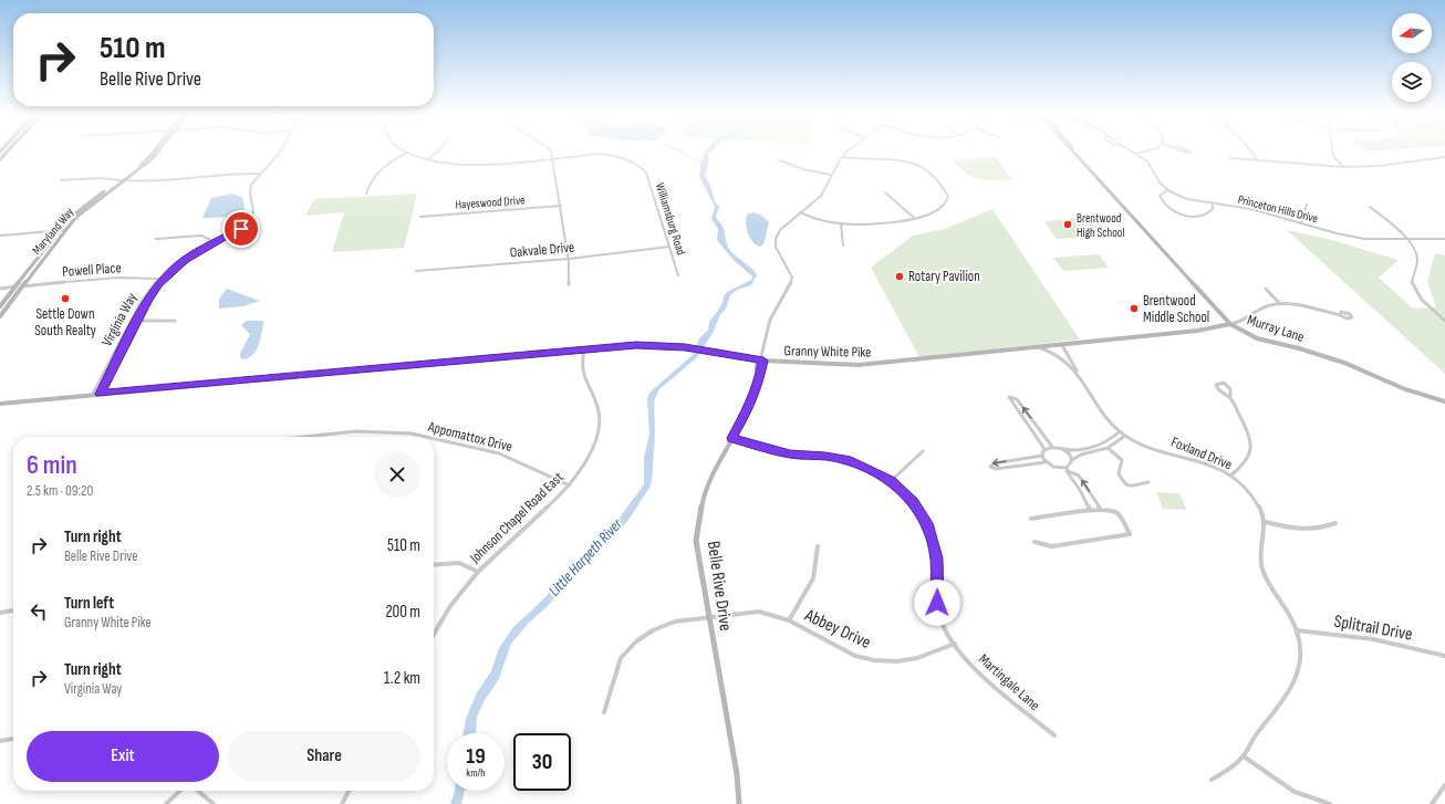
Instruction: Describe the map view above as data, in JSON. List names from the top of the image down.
{
  "streets": {
    "main road": [
      "Maryland Way",
      "Murray Lane",
      "Granny White Pike",
      "Belle Rive Drive"
    ],
    "street": [
      "Hayeswood Drive",
      "Princeton Hills Drive",
      "Williamsburg Road",
      "Oakvale Drive",
      "Powell Place",
      "Virginia Way",
      "Appomattox Drive",
      "Foxland Drive",
      "Johnson Chapel Road East",
      "Splitrail Drive",
      "Abbey Drive",
      "Martingale Lane"
    ]
  },
  "crossings": [
    ["Williamsburg Road", "Oakvale Drive"],
    ["Maryland Way", "Powell Place"],
    ["Powell Place", "Virginia Way"],
    ["Virginia Way", "Granny White Pike"],
    ["Murray Lane", "Granny White Pike"],
    ["Granny White Pike", "Foxland Drive"],
    ["Granny White Pike", "Johnson Chapel Road East"],
    ["Granny White Pike", "Belle Rive Drive"],
    ["Appomattox Drive", "Johnson Chapel Road East"],
    ["Belle Rive Drive", "Abbey Drive"],
    ["Belle Rive Drive", "Martingale Lane"],
    ["Abbey Drive", "Martingale Lane"]
  ],
  "water": ["Little Harpeth River"],
  "places": [
    "Brentwood High School",
    "Rotary Pavilion",
    "Settle Down South Realty",
    "Brentwood Middle School"
  ],
  "north": "left",
  "page": {
    "turn": ["510 m", "Belle Rive Drive"],
    "heading": ["6 min", "2.5 km · 09:20"],
    "list": [
      {
        "name": "Turn right",
        "note": "Belle Rive Drive",
        "value": "510 m"
      },
      {
        "name": "Turn left",
        "note": "Granny White Pike",
        "value": "200 m"
      },
      {
        "name": "Turn right",
        "note": "Virginia Way",
        "value": "1.2 km"
      }
    ],
    "buttons": ["Exit", "Share"],
    "speed": "19 km/h",
    "limit": "30"
  }
}
